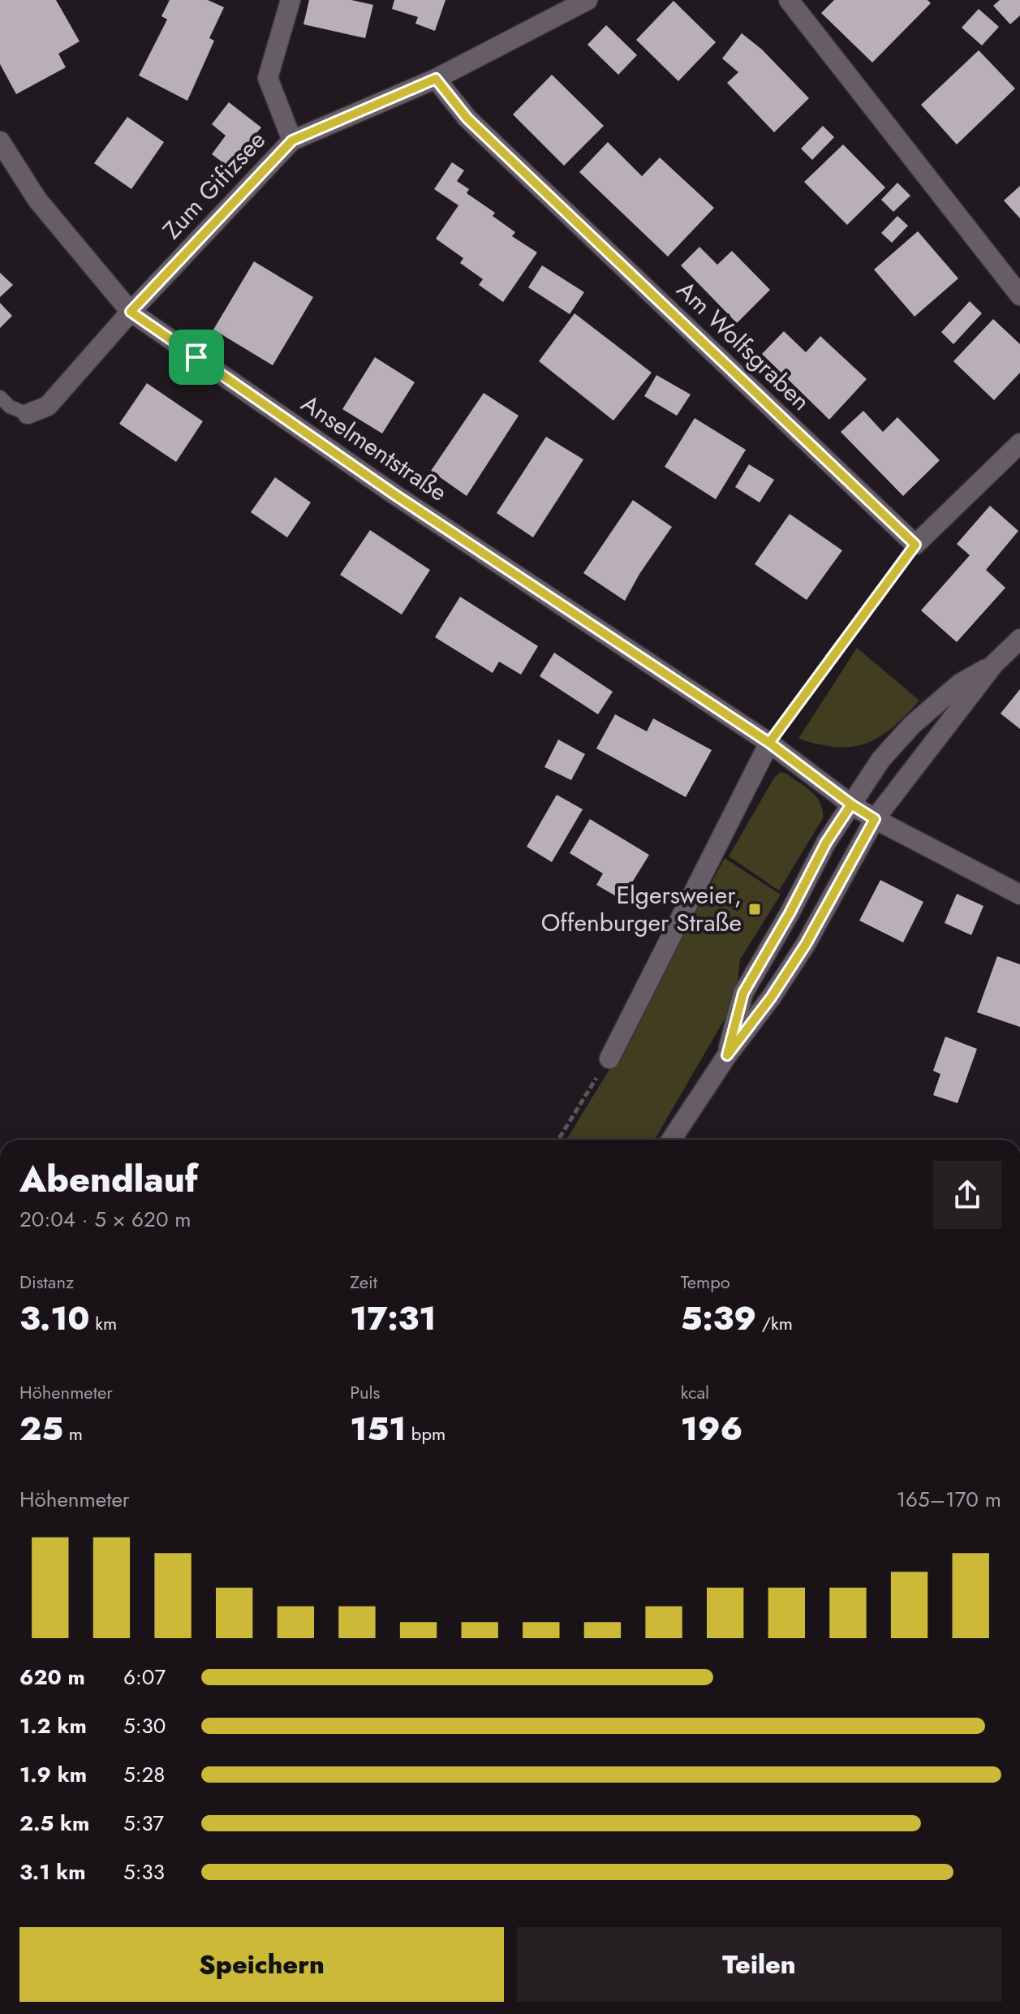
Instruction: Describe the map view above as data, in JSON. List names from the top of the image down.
{
  "streets": {
    "street": ["Zum Gifizsee", "Am Wolfsgraben", "Anselmentstraße"]
  },
  "crossings": [
    ["Zum Gifizsee", "Am Wolfsgraben"],
    ["Zum Gifizsee", "Anselmentstraße"]
  ],
  "places": {
    "transit": ["Elgersweier, Offenburger Straße"]
  },
  "page": {
    "heading": ["Abendlauf", "20:04 · 5 × 620 m"],
    "stats": [
      ["Distanz", "3.10 km"],
      ["Zeit", "17:31"],
      ["Tempo", "5:39 /km"],
      ["Höhenmeter", "25 m"],
      ["Puls", "151 bpm"],
      ["kcal", "196"]
    ],
    "chart": ["Höhenmeter", "165–170 m"],
    "list": [
      {
        "name": "620 m",
        "note": "6:07"
      },
      {
        "name": "1.2 km",
        "note": "5:30"
      },
      {
        "name": "1.9 km",
        "note": "5:28"
      },
      {
        "name": "2.5 km",
        "note": "5:37"
      },
      {
        "name": "3.1 km",
        "note": "5:33"
      }
    ],
    "buttons": ["Speichern", "Teilen"]
  }
}
